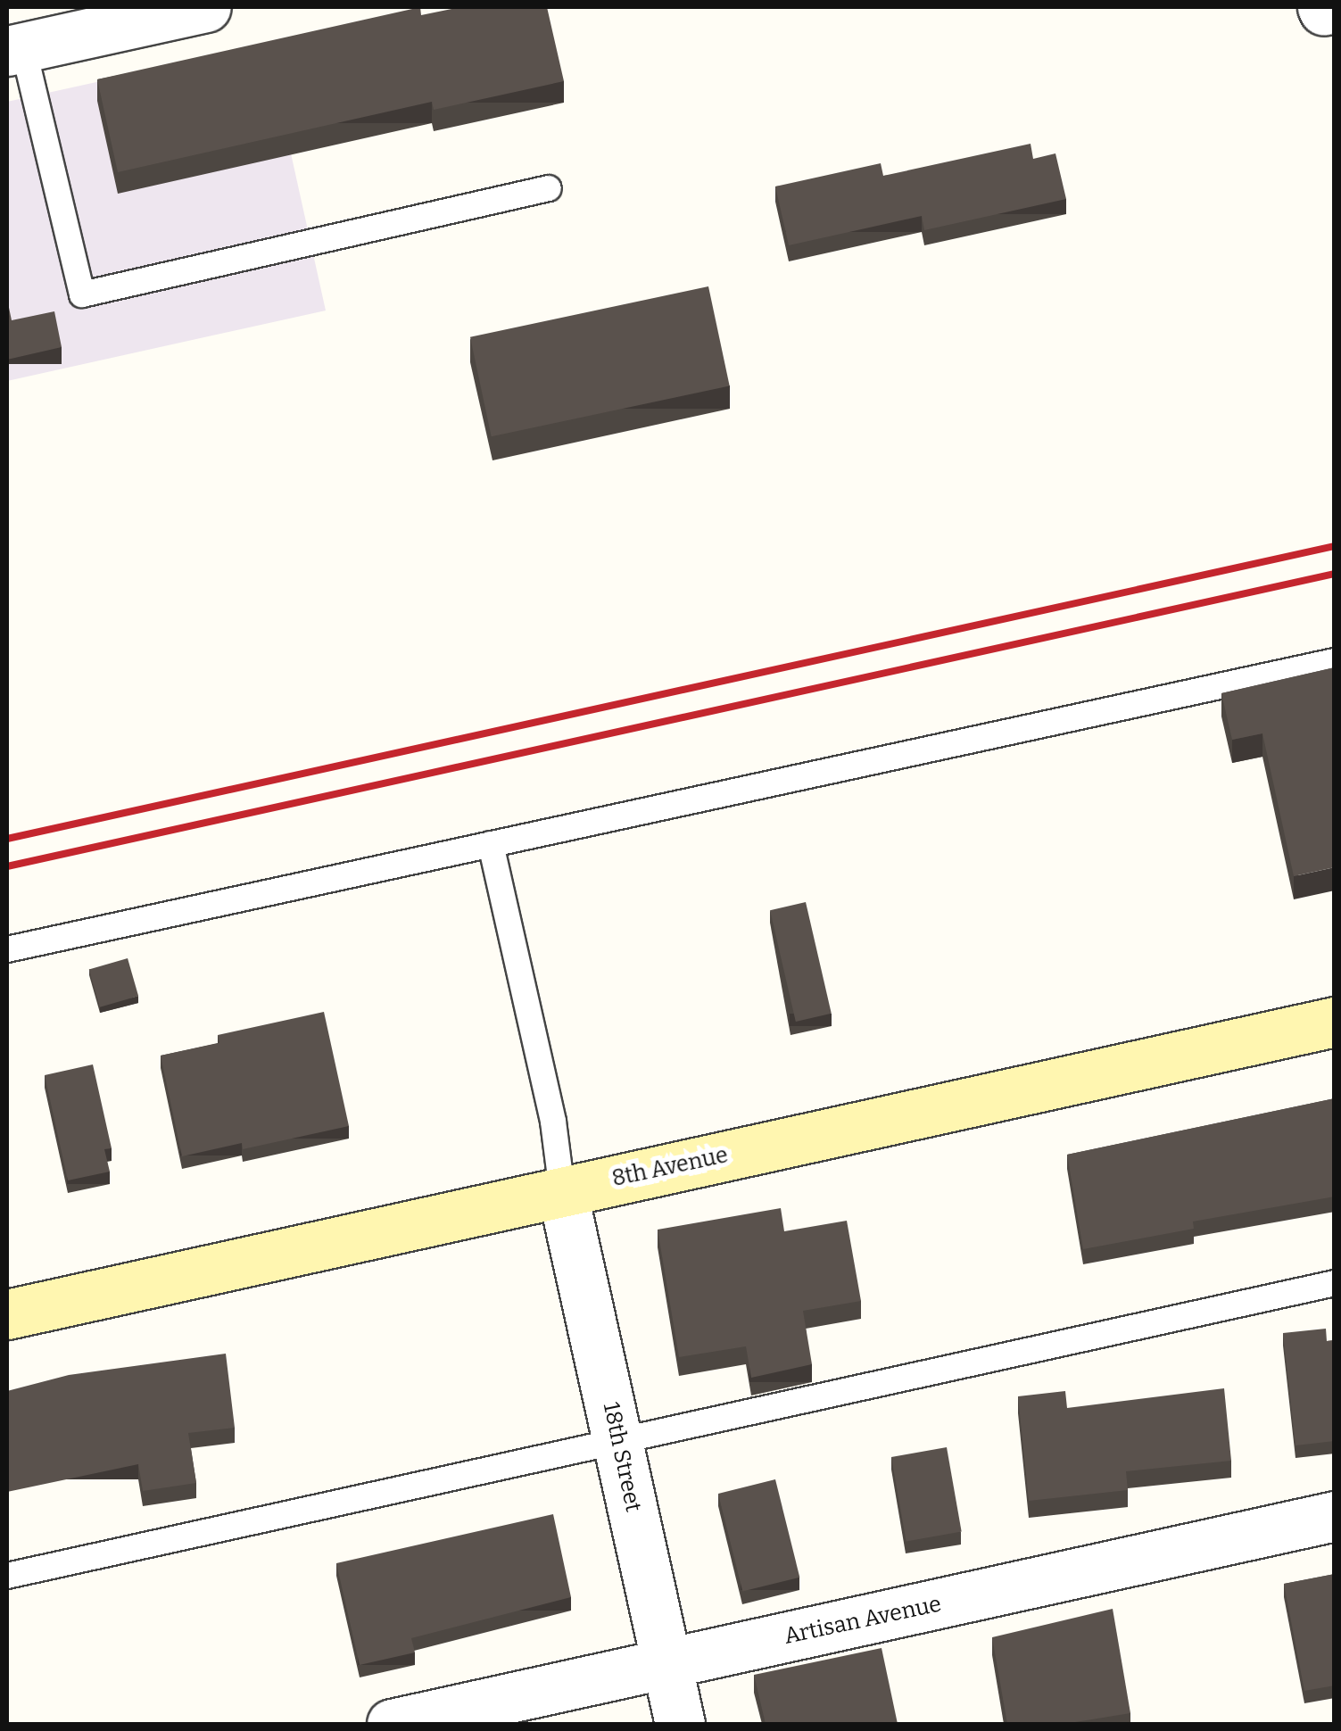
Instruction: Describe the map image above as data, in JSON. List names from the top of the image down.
{
  "streets": {
    "main road": ["8th Avenue"],
    "street": ["18th Street", "Artisan Avenue"]
  },
  "crossings": [
    ["8th Avenue", "18th Street"],
    ["18th Street", "Artisan Avenue"]
  ]
}
